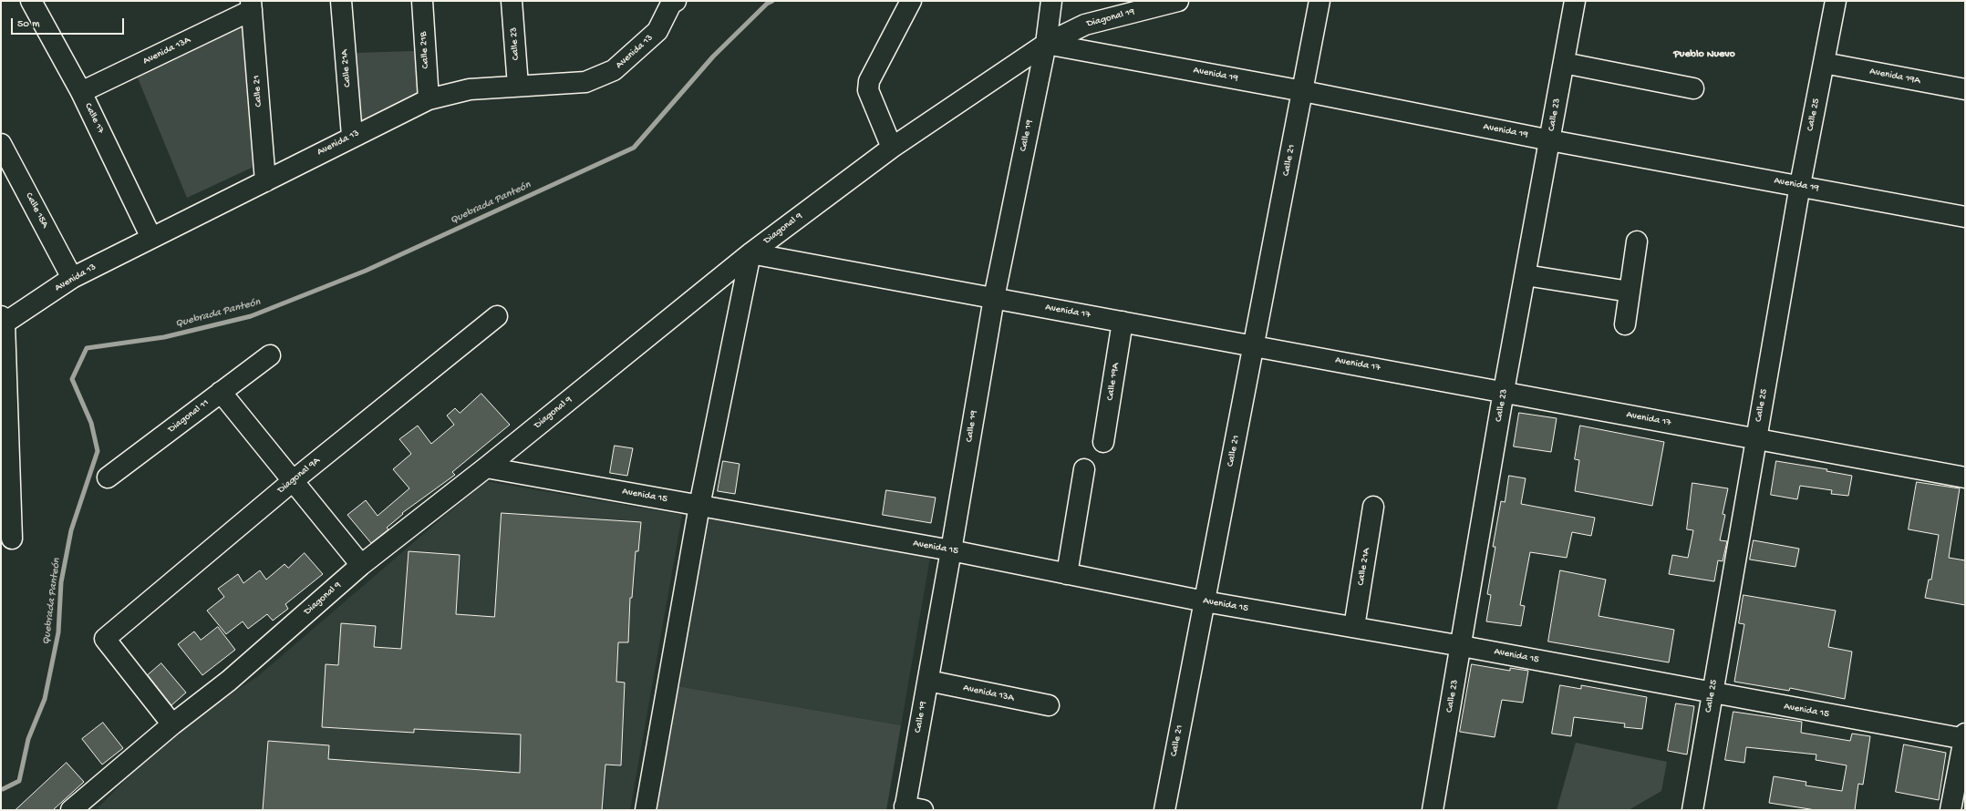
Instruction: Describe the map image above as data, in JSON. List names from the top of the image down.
{
  "streets": {
    "street": [
      "Diagonal 19",
      "Calle 23",
      "Calle 21B",
      "Avenida 13A",
      "Avenida 13",
      "Calle 21A",
      "Avenida 19",
      "Avenida 19A",
      "Calle 21",
      "Calle 25",
      "Calle 17",
      "Calle 19",
      "Calle 15A",
      "Diagonal 9",
      "Avenida 17",
      "Calle 19A",
      "Diagonal 11",
      "Diagonal 9A",
      "Avenida 15"
    ]
  },
  "crossings": [
    ["Diagonal 19", "Avenida 19"],
    ["Diagonal 19", "Calle 19"],
    ["Diagonal 19", "Diagonal 9"],
    ["Calle 23", "Avenida 13"],
    ["Calle 23", "Avenida 19"],
    ["Calle 23", "Avenida 17"],
    ["Calle 23", "Avenida 15"],
    ["Calle 21B", "Avenida 13"],
    ["Avenida 13A", "Calle 21"],
    ["Avenida 13A", "Calle 17"],
    ["Avenida 13A", "Calle 19"],
    ["Avenida 13", "Calle 21A"],
    ["Avenida 13", "Calle 21"],
    ["Avenida 13", "Calle 17"],
    ["Avenida 13", "Calle 15A"],
    ["Calle 21A", "Avenida 15"],
    ["Avenida 19", "Calle 21"],
    ["Avenida 19", "Calle 25"],
    ["Avenida 19", "Calle 19"],
    ["Avenida 19", "Diagonal 9"],
    ["Avenida 19A", "Calle 25"],
    ["Calle 21", "Avenida 17"],
    ["Calle 21", "Avenida 15"],
    ["Calle 25", "Avenida 17"],
    ["Calle 25", "Avenida 15"],
    ["Calle 19", "Diagonal 9"],
    ["Calle 19", "Avenida 17"],
    ["Calle 19", "Avenida 15"],
    ["Diagonal 9", "Avenida 17"],
    ["Diagonal 9", "Diagonal 9A"],
    ["Diagonal 9", "Avenida 15"],
    ["Avenida 17", "Calle 19A"]
  ],
  "districts": ["Pueblo Nuevo"],
  "water": ["Quebrada Panteón"],
  "scale_bar": "50 m"
}
